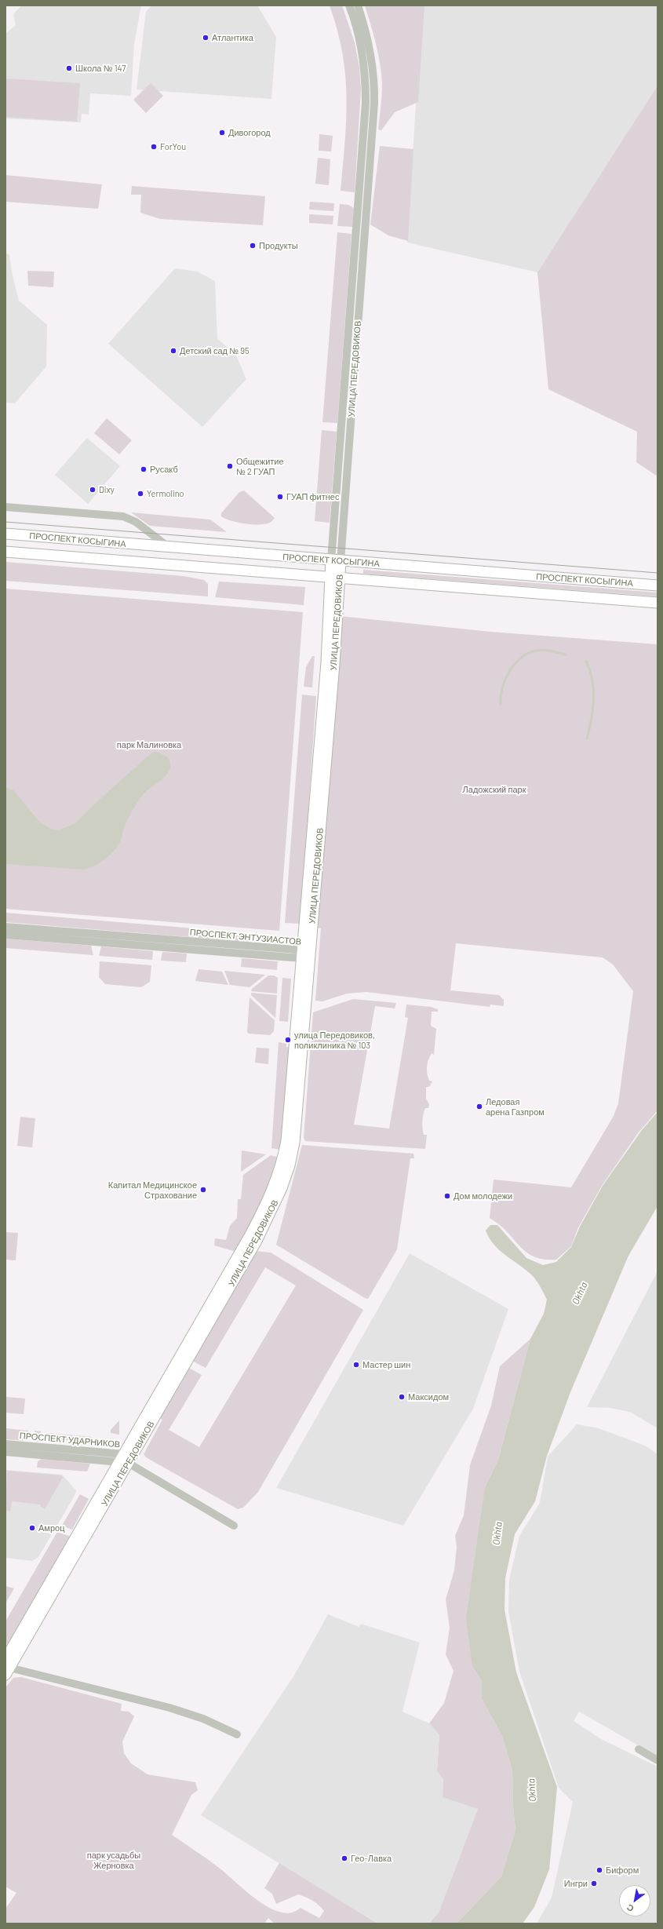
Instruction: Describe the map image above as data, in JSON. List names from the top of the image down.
{
  "streets": {
    "main road": ["УЛИЦА ПЕРЕДОВИКОВ", "ПРОСПЕКТ КОСЫГИНА"],
    "street": ["ПРОСПЕКТ ЭНТУЗИАСТОВ", "ПРОСПЕКТ УДАРНИКОВ"]
  },
  "crossings": [
    ["УЛИЦА ПЕРЕДОВИКОВ", "ПРОСПЕКТ КОСЫГИНА"],
    ["УЛИЦА ПЕРЕДОВИКОВ", "ПРОСПЕКТ ЭНТУЗИАСТОВ"],
    ["УЛИЦА ПЕРЕДОВИКОВ", "ПРОСПЕКТ УДАРНИКОВ"]
  ],
  "water": ["Okhta"],
  "parks": ["парк Малиновка", "Ладожский парк", "парк усадьбы Жерновка"],
  "places": [
    "Атлантика",
    "Школа № 147",
    "Дивогород",
    "ForYou",
    "Продукты",
    "Детский сад № 95",
    "Общежитие № 2 ГУАП",
    "Русакб",
    "Dixy",
    "Yermolino",
    "ГУАП фитнес",
    "улица Передовиков, поликлиника № 103",
    "Ледовая арена Газпром",
    "Капитал Медицинское Страхование",
    "Дом молодежи",
    "Мастер шин",
    "Максидом",
    "Амроц",
    "Гео-Лавка",
    "Биформ",
    "Ингри"
  ],
  "north": "bottom left"
}
